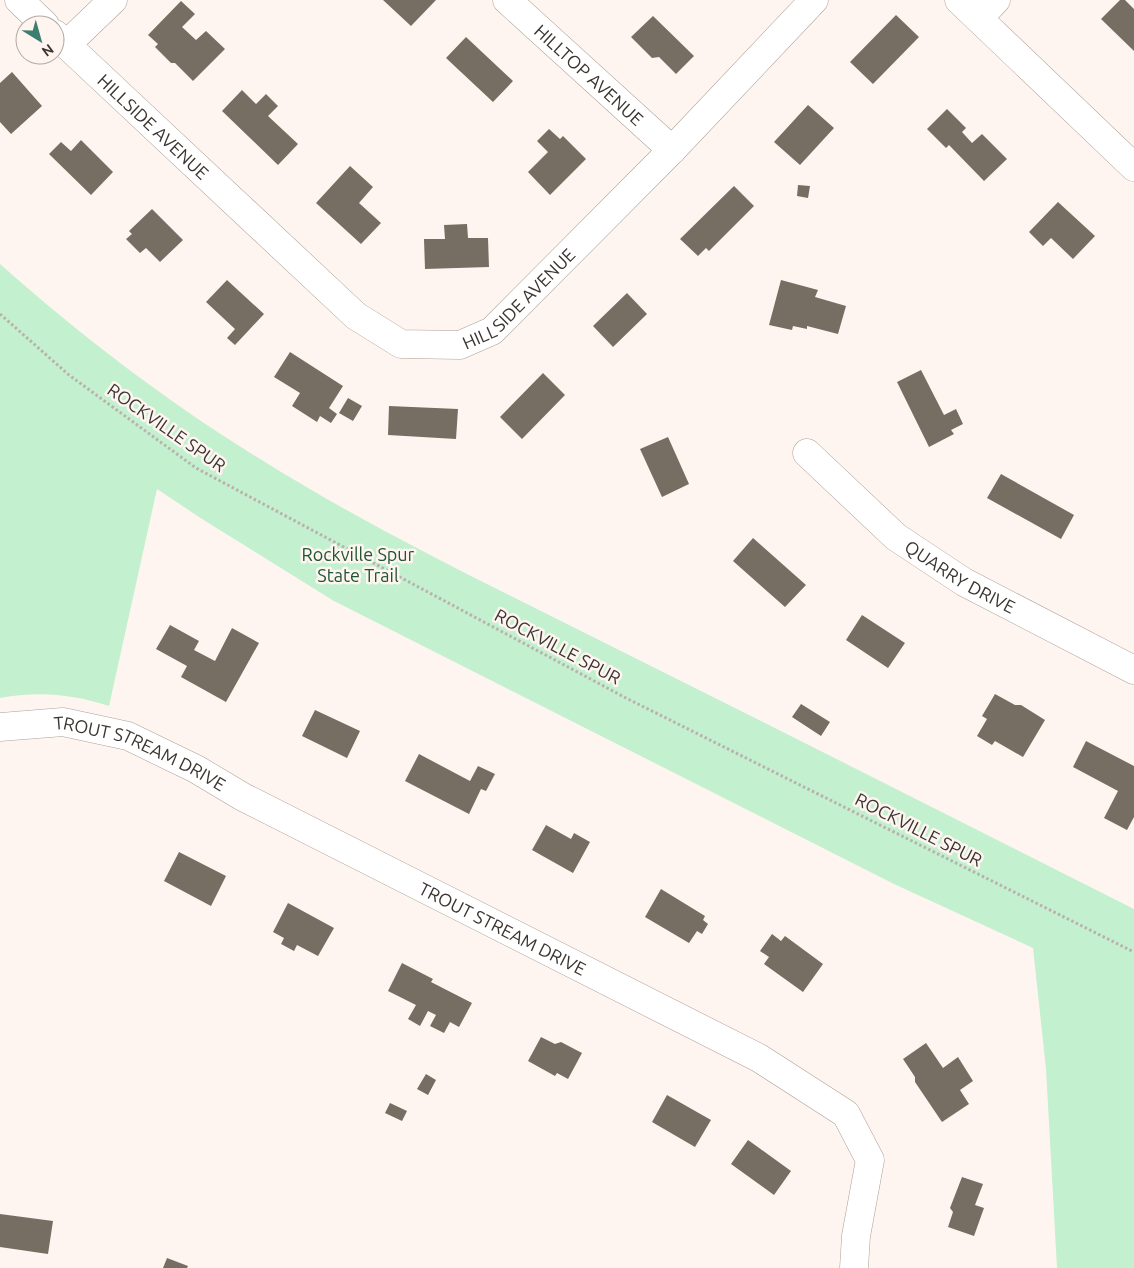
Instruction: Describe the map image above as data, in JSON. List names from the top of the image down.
{
  "streets": {
    "street": [
      "HILLTOP AVENUE",
      "HILLSIDE AVENUE",
      "QUARRY DRIVE",
      "TROUT STREAM DRIVE"
    ],
    "path": ["ROCKVILLE SPUR"]
  },
  "crossings": [
    ["HILLTOP AVENUE", "HILLSIDE AVENUE"]
  ],
  "parks": ["Rockville Spur State Trail"],
  "north": "bottom right"
}
